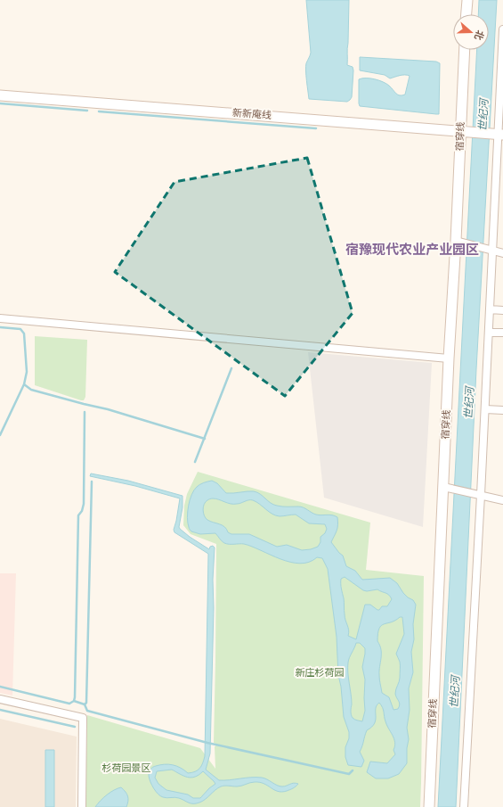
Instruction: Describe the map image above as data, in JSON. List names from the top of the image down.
{
  "streets": {
    "main road": ["新新庵线", "宿穿线"]
  },
  "crossings": [
    ["新新庵线", "宿穿线"]
  ],
  "districts": ["宿豫现代农业产业园区"],
  "water": ["世纪河"],
  "parks": ["新庄杉荷园", "杉荷园景区"],
  "north": "right"
}
